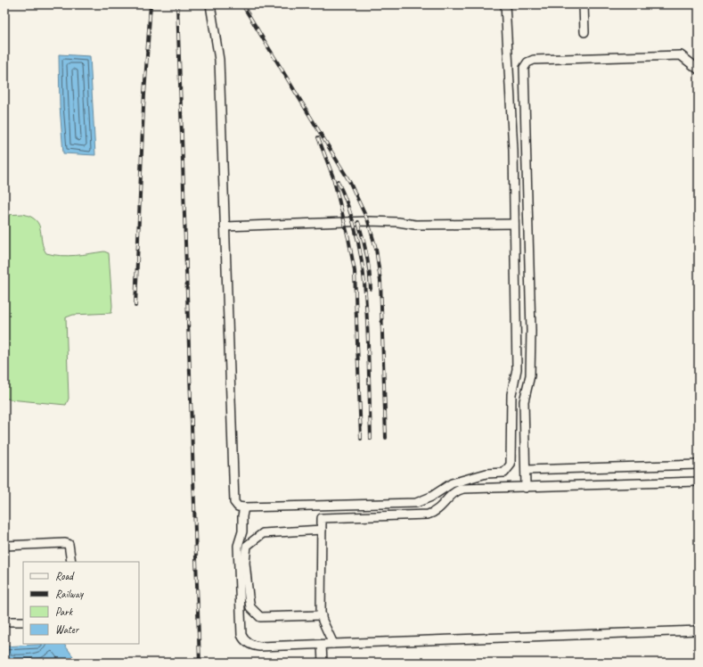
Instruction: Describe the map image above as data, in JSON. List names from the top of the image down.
{
  "legend": [
    "Road",
    "Railway",
    "Park",
    "Water"
  ]
}
